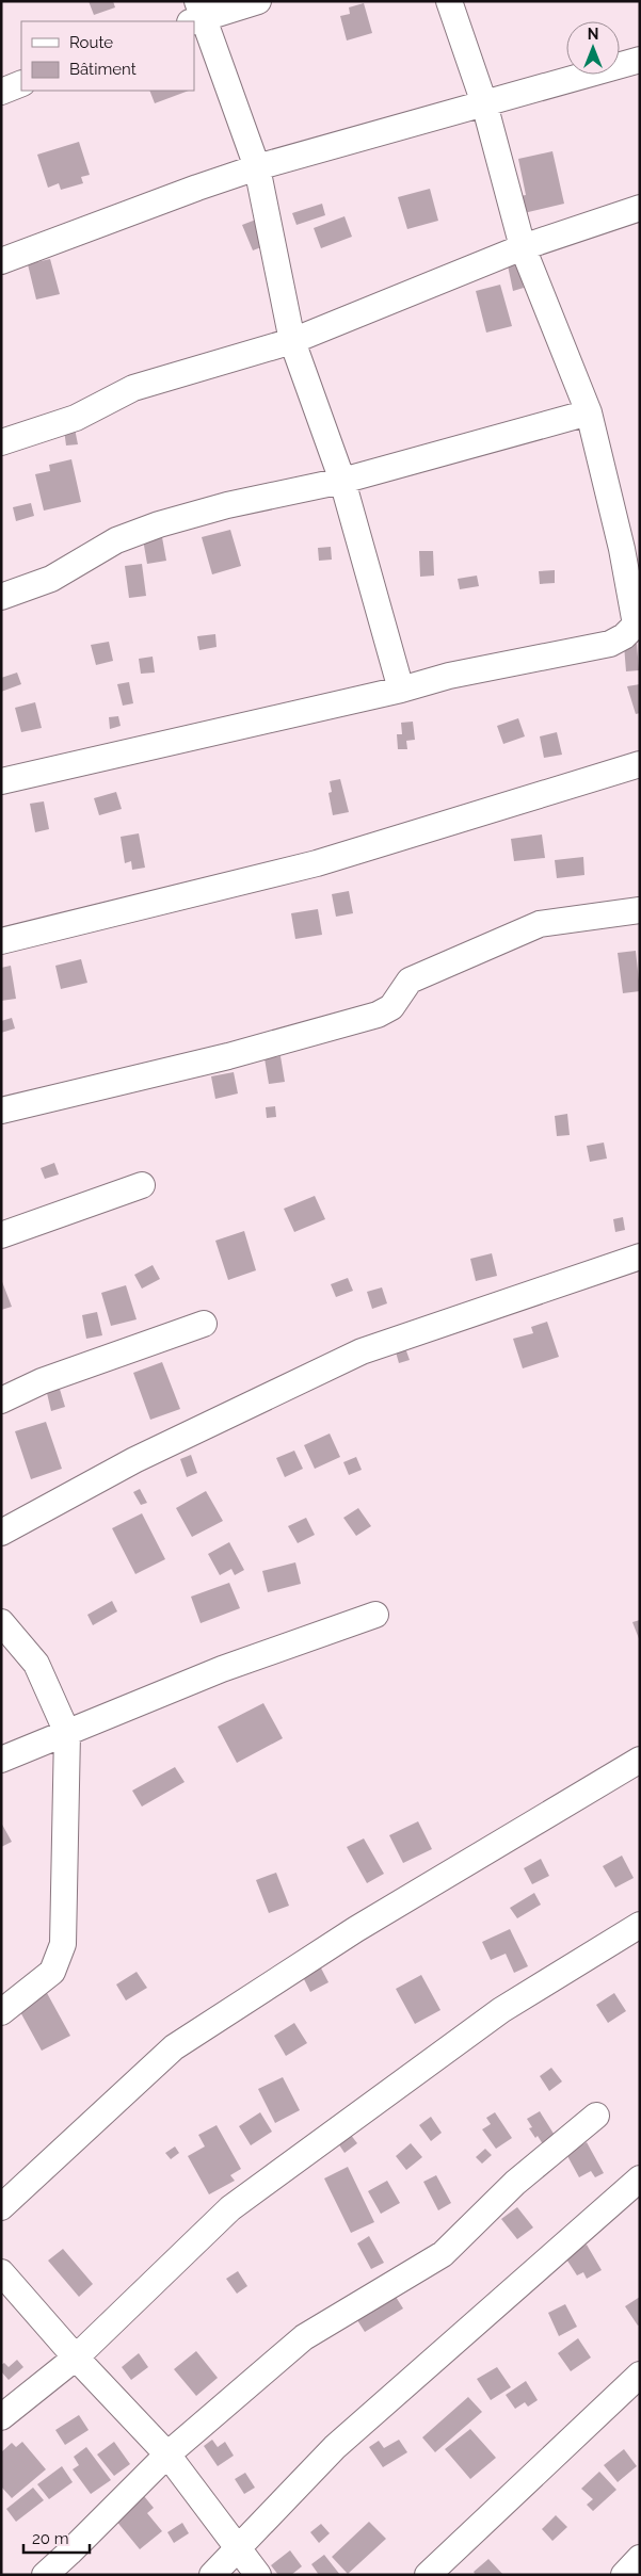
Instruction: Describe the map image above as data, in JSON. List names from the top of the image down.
{
  "legend": ["Route", "Bâtiment"],
  "scale_bar": "20 m",
  "north": "top"
}
